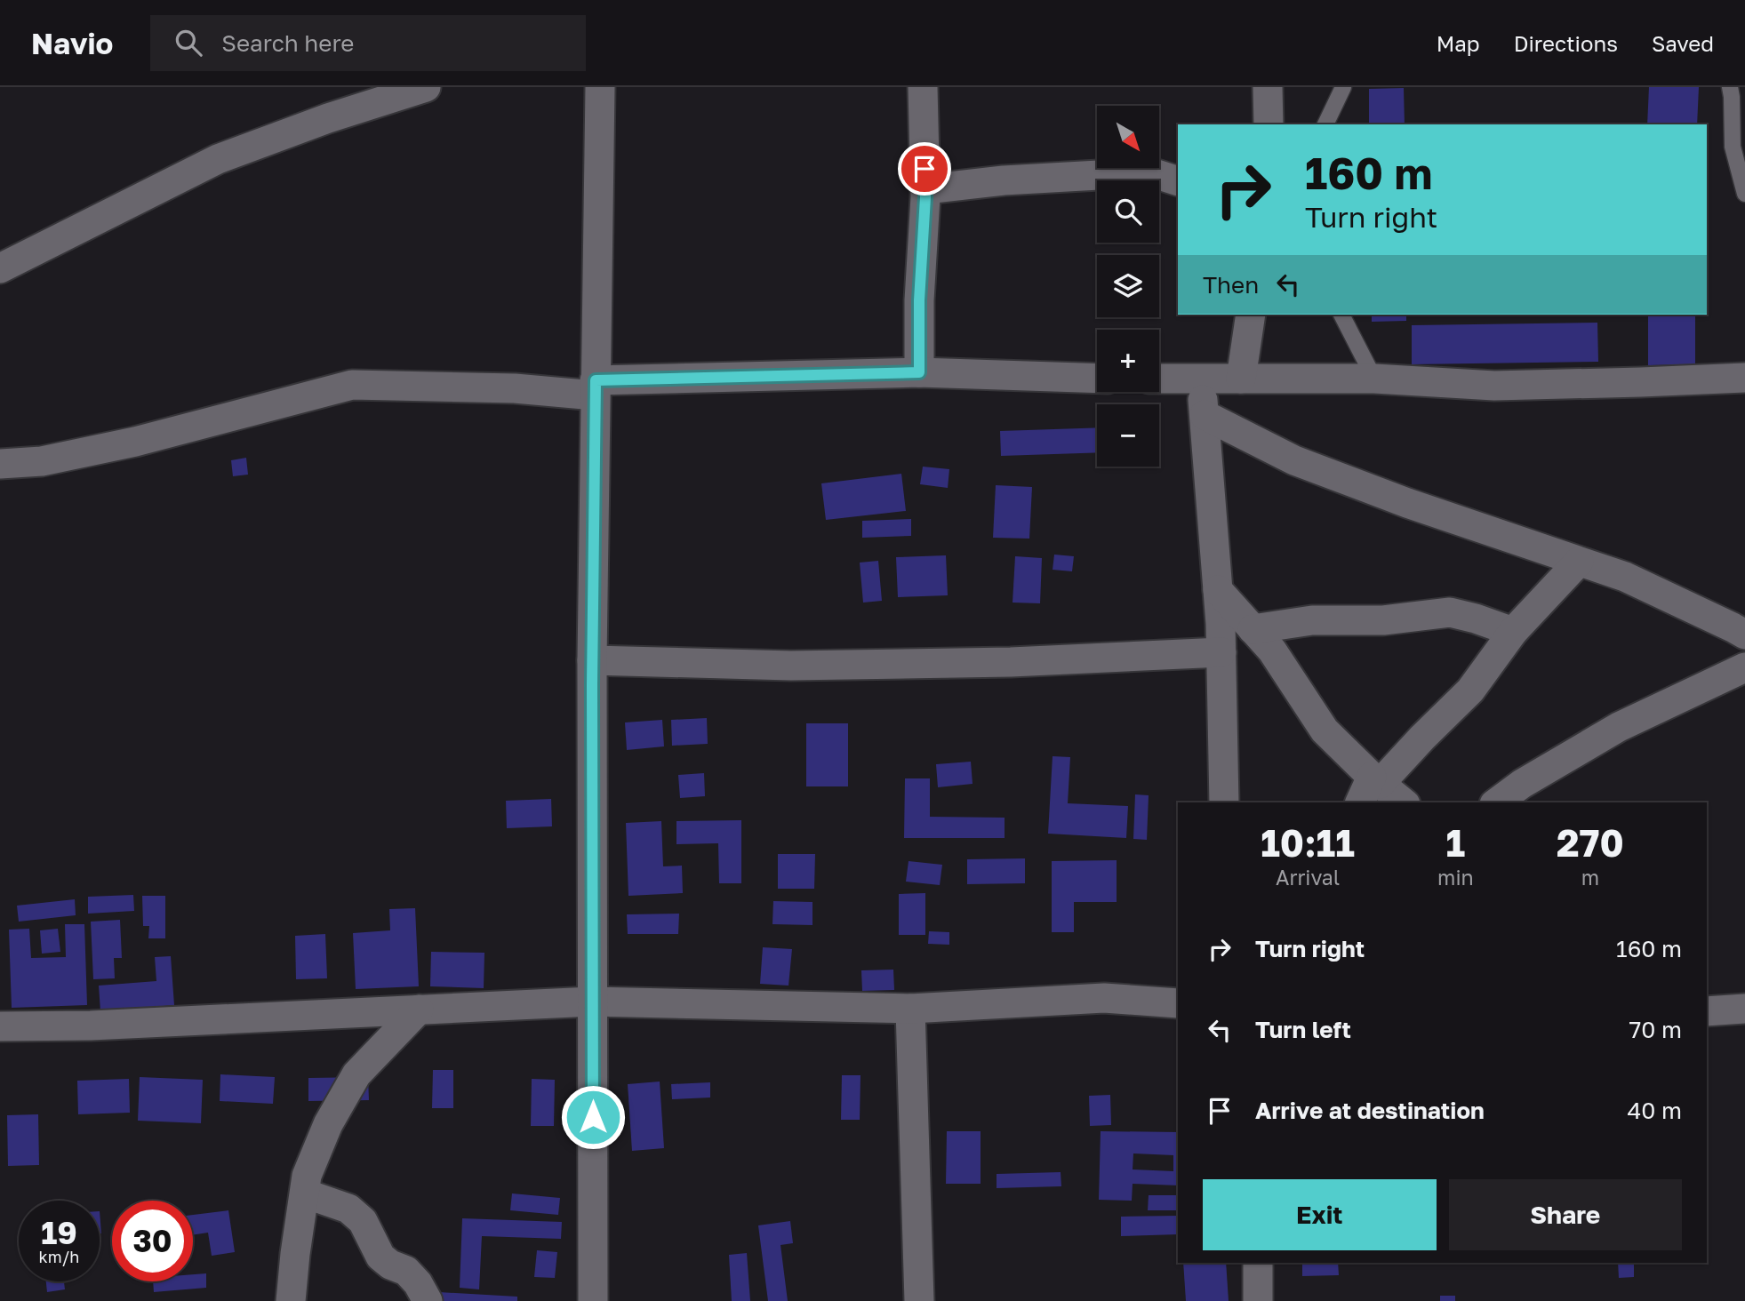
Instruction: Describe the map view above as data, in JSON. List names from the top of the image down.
{
  "north": "bottom right",
  "page": {
    "header": "Navio",
    "search": "Search here",
    "nav": ["Map", "Directions", "Saved"],
    "map_buttons": ["+", "−"],
    "turn": ["160 m", "Turn right"],
    "then": "Then",
    "eta": [
      "10:11",
      "Arrival",
      "1",
      "min",
      "270",
      "m"
    ],
    "list": [
      {
        "name": "Turn right",
        "value": "160 m"
      },
      {
        "name": "Turn left",
        "value": "70 m"
      },
      {
        "name": "Arrive at destination",
        "value": "40 m"
      }
    ],
    "buttons": ["Exit", "Share"],
    "speed": "19 km/h",
    "limit": "30"
  }
}
